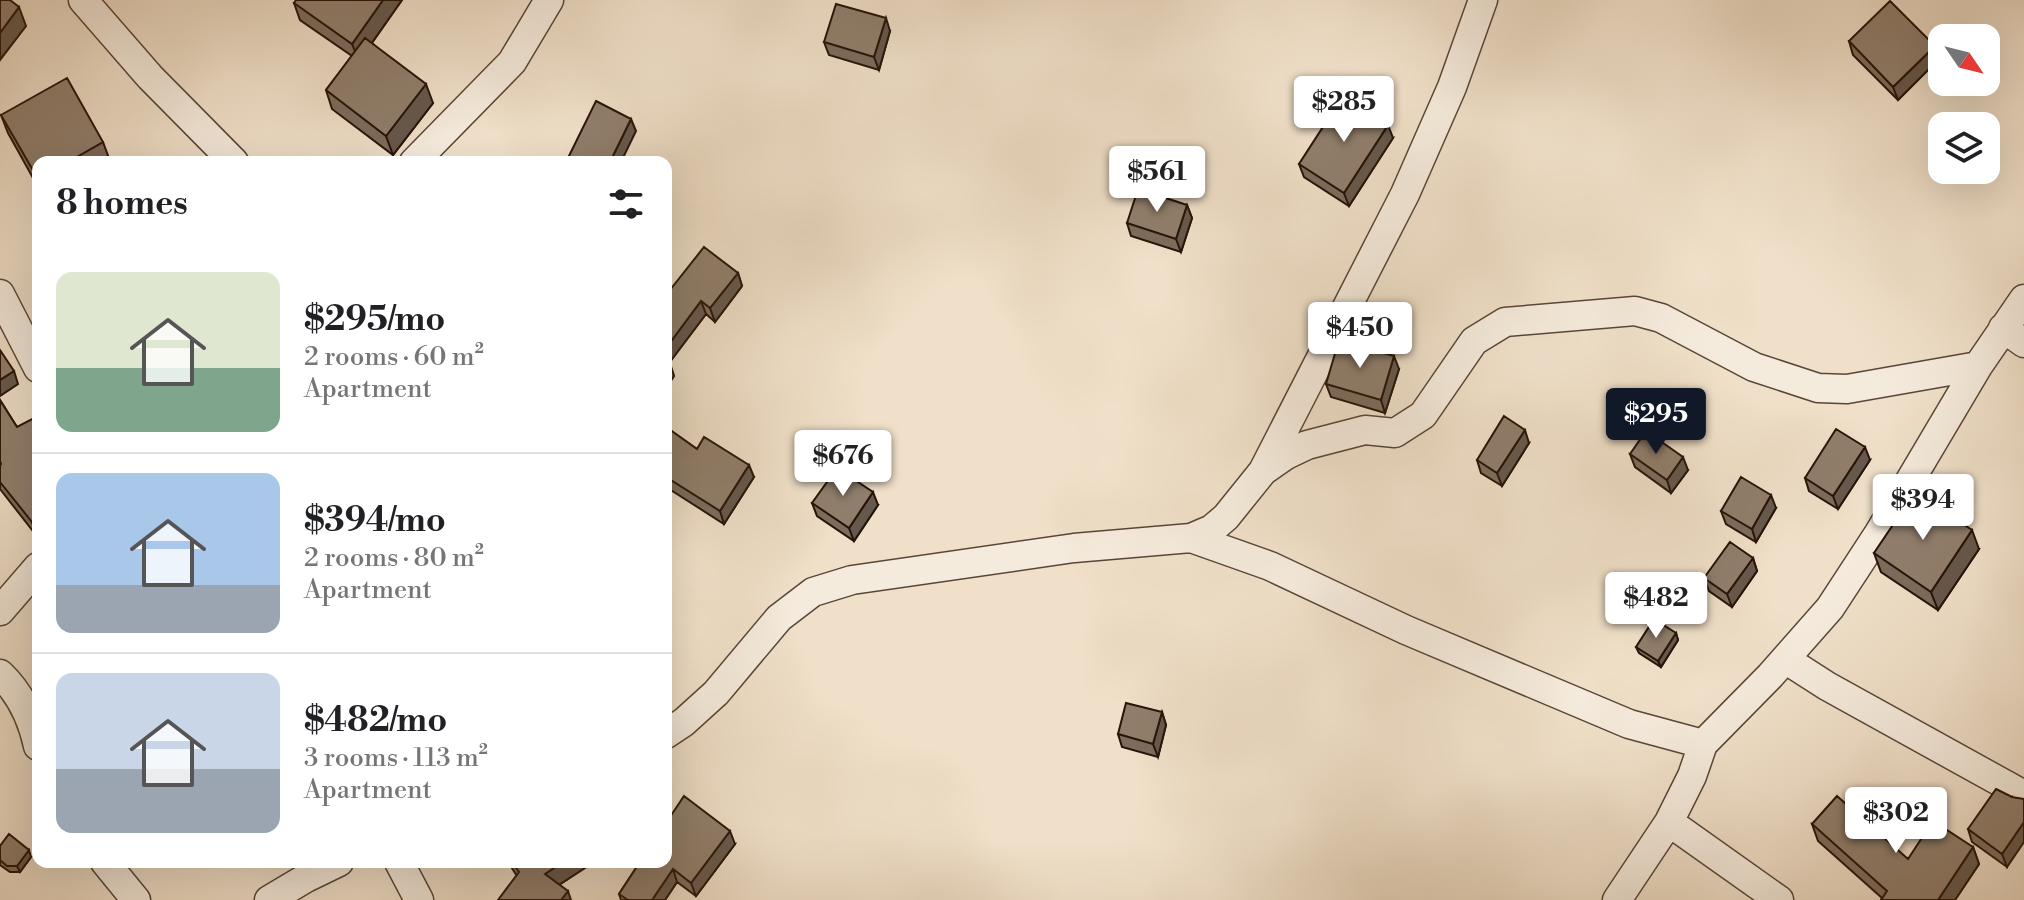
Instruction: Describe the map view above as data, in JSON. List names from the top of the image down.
{
  "north": "bottom right",
  "page": {
    "price": [
      "$285",
      "$561",
      "$450",
      "$295",
      "$676",
      "$394",
      "$482",
      "$302"
    ],
    "heading": "8 homes",
    "list": [
      {
        "name": "$295/mo",
        "note": "2 rooms · 60 m² · Apartment"
      },
      {
        "name": "$394/mo",
        "note": "2 rooms · 80 m² · Apartment"
      },
      {
        "name": "$482/mo",
        "note": "3 rooms · 113 m² · Apartment"
      }
    ]
  }
}
